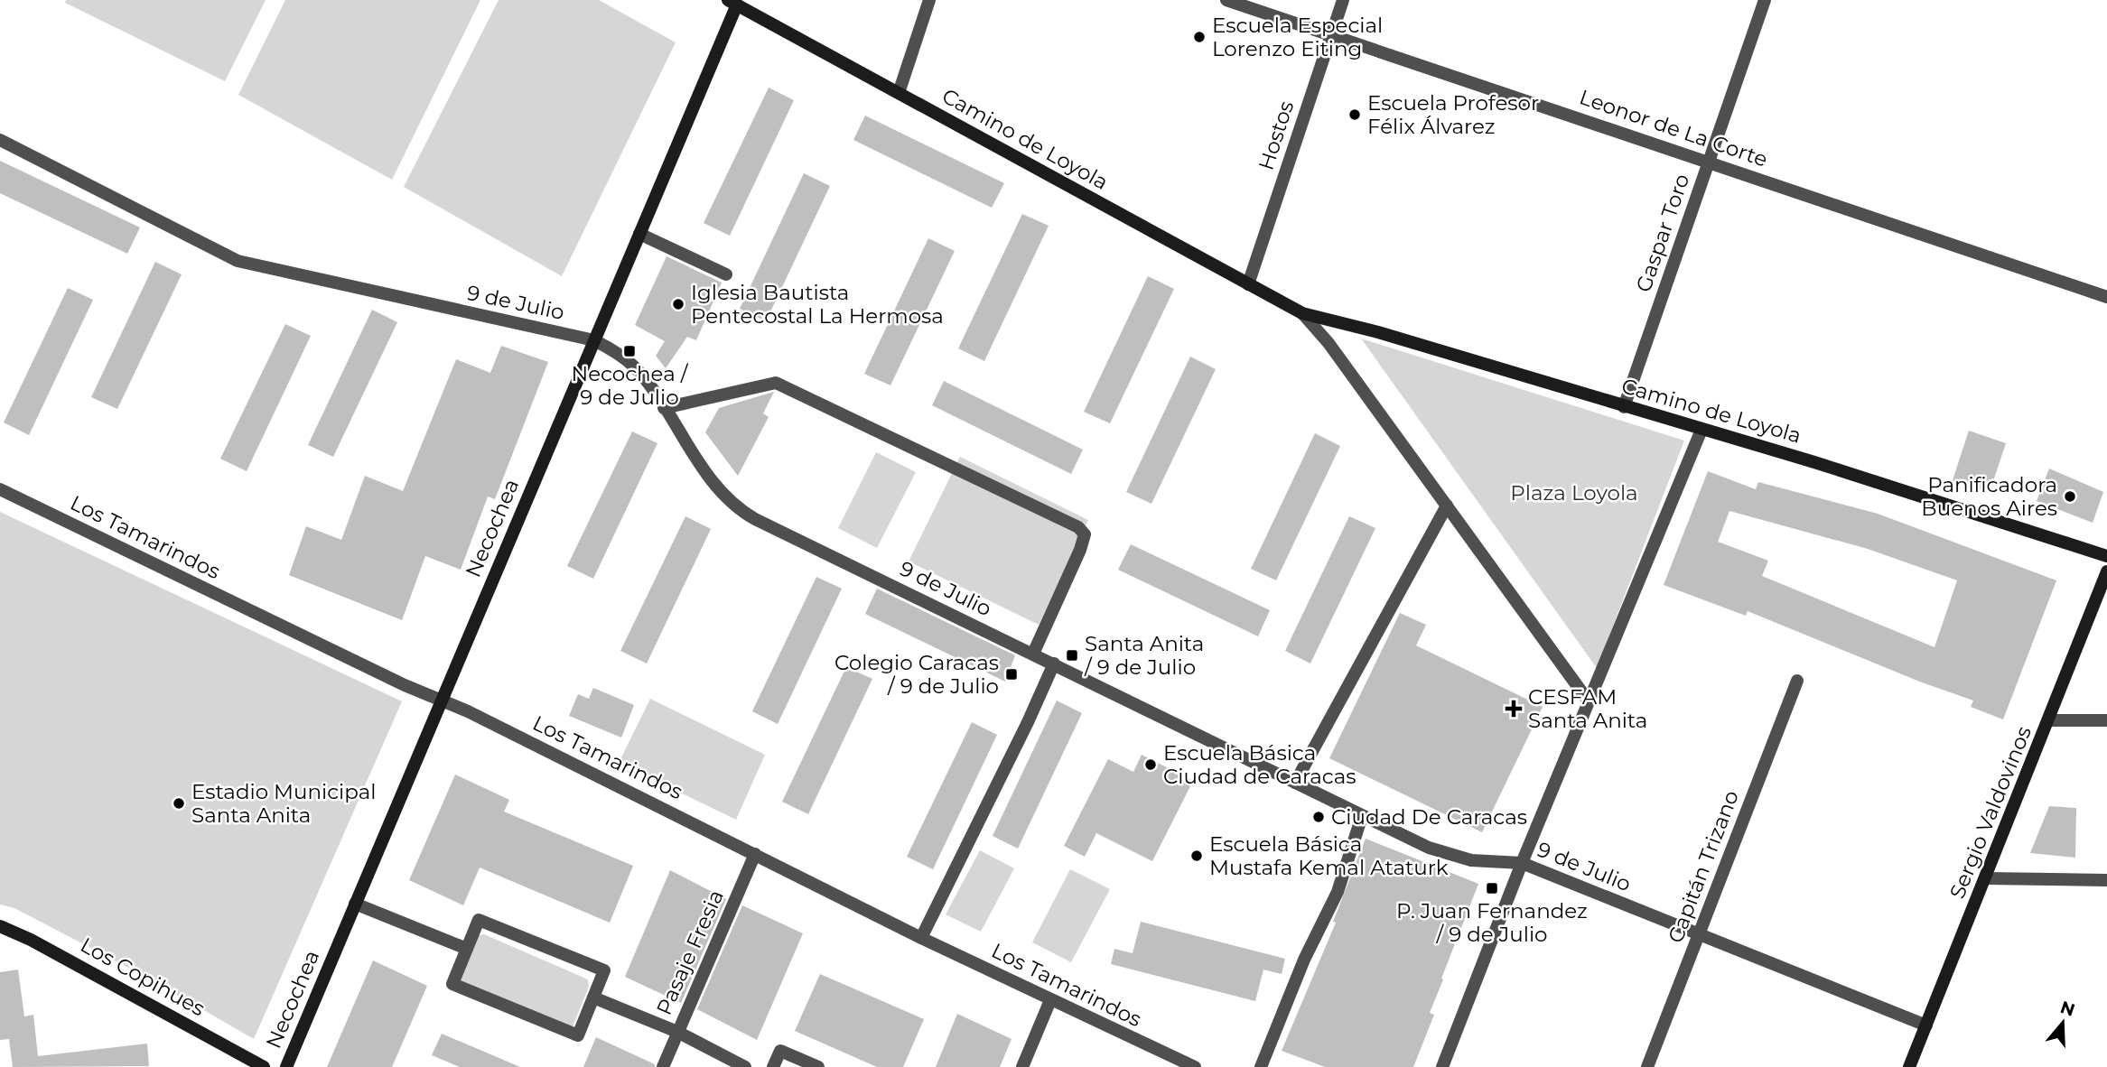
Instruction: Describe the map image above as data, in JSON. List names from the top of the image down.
{
  "streets": {
    "street": [
      "Leonor de La Corte",
      "Hostos",
      "Camino de Loyola",
      "Gaspar Toro",
      "9 de Julio",
      "Necochea",
      "Los Tamarindos",
      "Sergio Valdovinos",
      "Capitán Trizano",
      "Pasaje Fresia",
      "Los Copihues"
    ]
  },
  "crossings": [
    ["Leonor de La Corte", "Hostos"],
    ["Leonor de La Corte", "Gaspar Toro"],
    ["Hostos", "Camino de Loyola"],
    ["Camino de Loyola", "Gaspar Toro"],
    ["Camino de Loyola", "Necochea"],
    ["9 de Julio", "Necochea"],
    ["9 de Julio", "Sergio Valdovinos"],
    ["9 de Julio", "Capitán Trizano"],
    ["Necochea", "Los Tamarindos"],
    ["Los Tamarindos", "Pasaje Fresia"]
  ],
  "parks": ["Plaza Loyola"],
  "places": {
    "other": [
      "Escuela Especial Lorenzo Eiting",
      "Escuela Profesor Félix Álvarez",
      "Iglesia Bautista Pentecostal La Hermosa",
      "Panificadora Buenos Aires",
      "Escuela Básica Ciudad de Caracas",
      "Estadio Municipal Santa Anita",
      "Ciudad De Caracas",
      "Escuela Básica Mustafa Kemal Ataturk"
    ],
    "transit": [
      "Necochea / 9 de Julio",
      "Santa Anita / 9 de Julio",
      "Colegio Caracas / 9 de Julio",
      "P. Juan Fernandez / 9 de Julio"
    ],
    "health": ["CESFAM Santa Anita"]
  },
  "north": "top"
}
